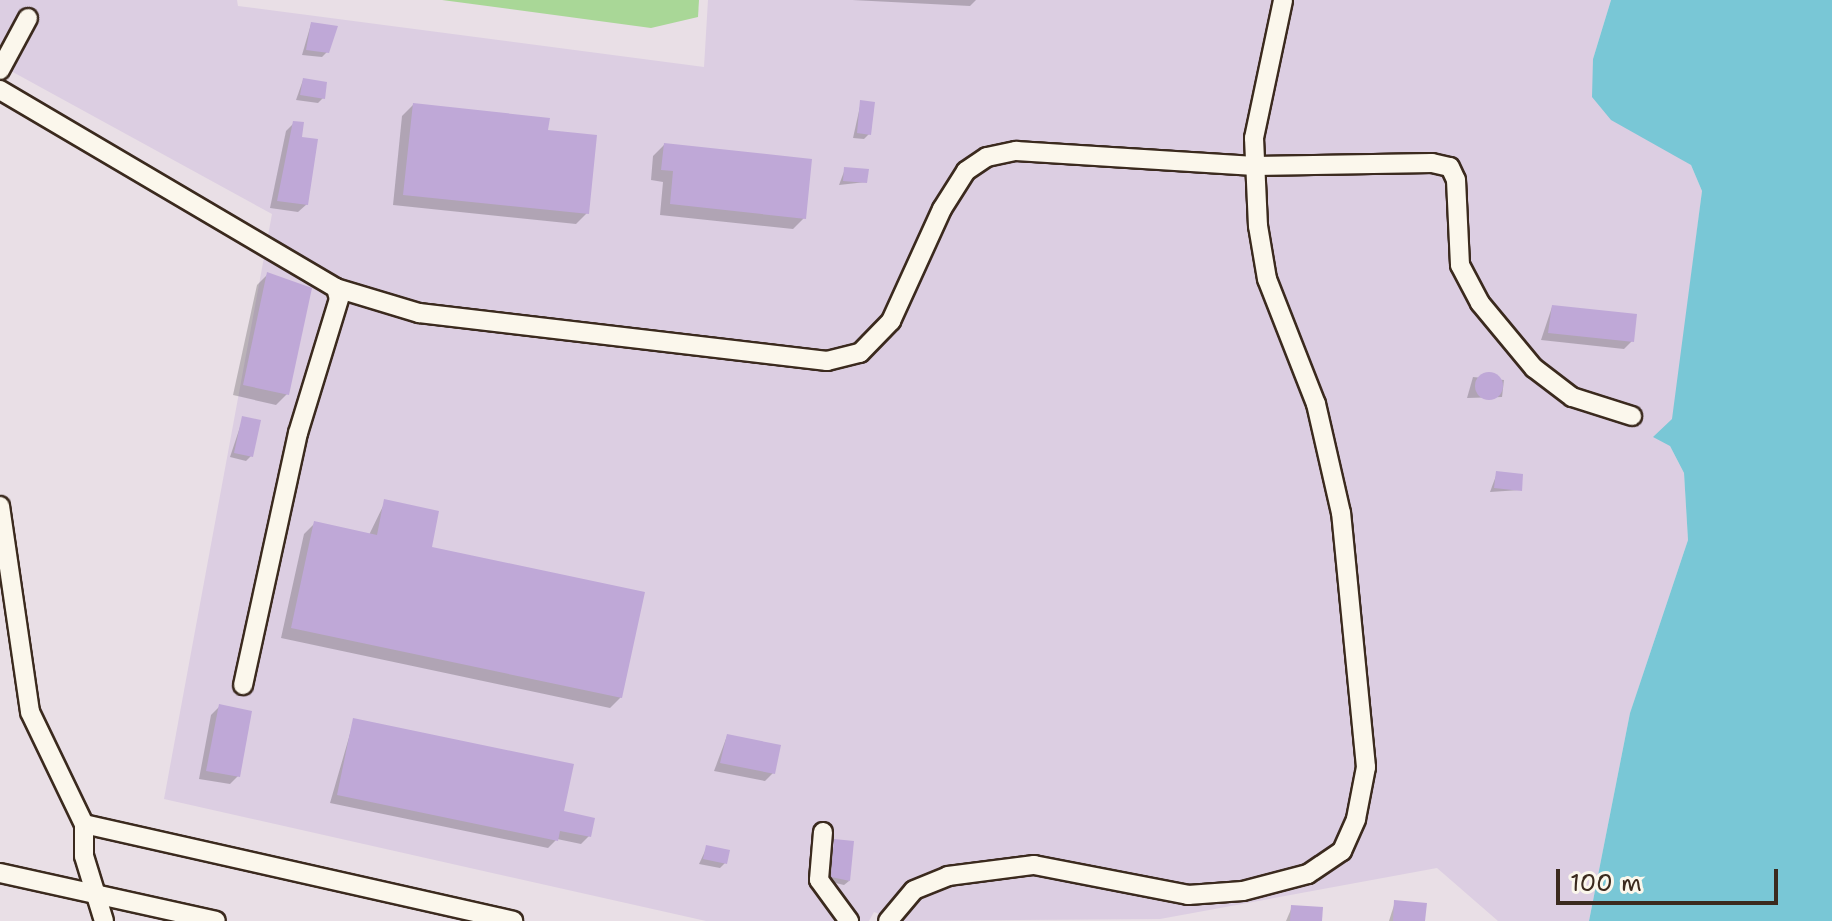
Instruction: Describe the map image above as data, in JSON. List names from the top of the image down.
{
  "scale_bar": "100 m"
}
